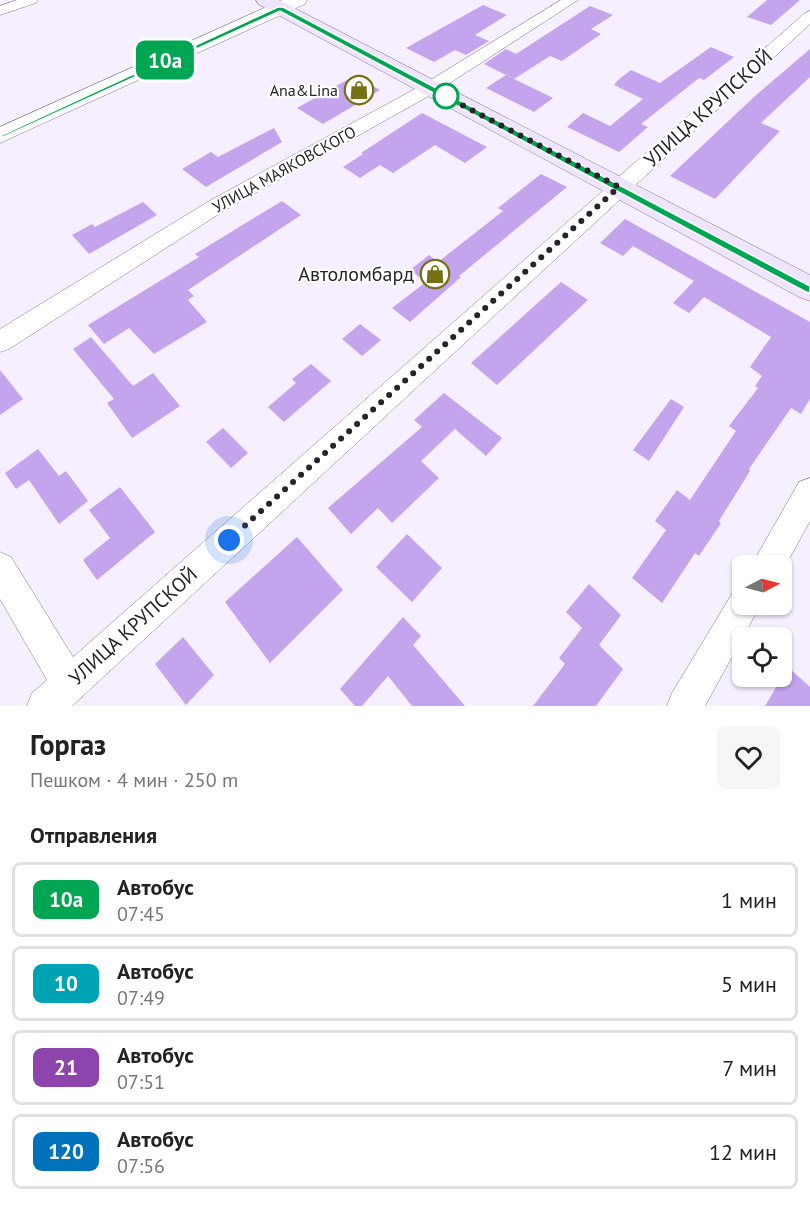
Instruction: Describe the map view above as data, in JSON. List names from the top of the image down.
{
  "streets": {
    "street": ["УЛИЦА КРУПСКОЙ", "УЛИЦА МАЯКОВСКОГО"]
  },
  "places": {
    "shop": ["Ana&Lina", "Автоломбард"]
  },
  "lines": ["bus line 10а"],
  "north": "right",
  "page": {
    "on_map": "10а",
    "heading": [
      ["Горгаз", "Пешком · 4 мин · 250 m"],
      "Отправления"
    ],
    "list": [
      {
        "mark": "10а",
        "name": "Автобус",
        "note": "07:45",
        "value": "1 мин"
      },
      {
        "mark": "10",
        "name": "Автобус",
        "note": "07:49",
        "value": "5 мин"
      },
      {
        "mark": "21",
        "name": "Автобус",
        "note": "07:51",
        "value": "7 мин"
      },
      {
        "mark": "120",
        "name": "Автобус",
        "note": "07:56",
        "value": "12 мин"
      }
    ]
  }
}
